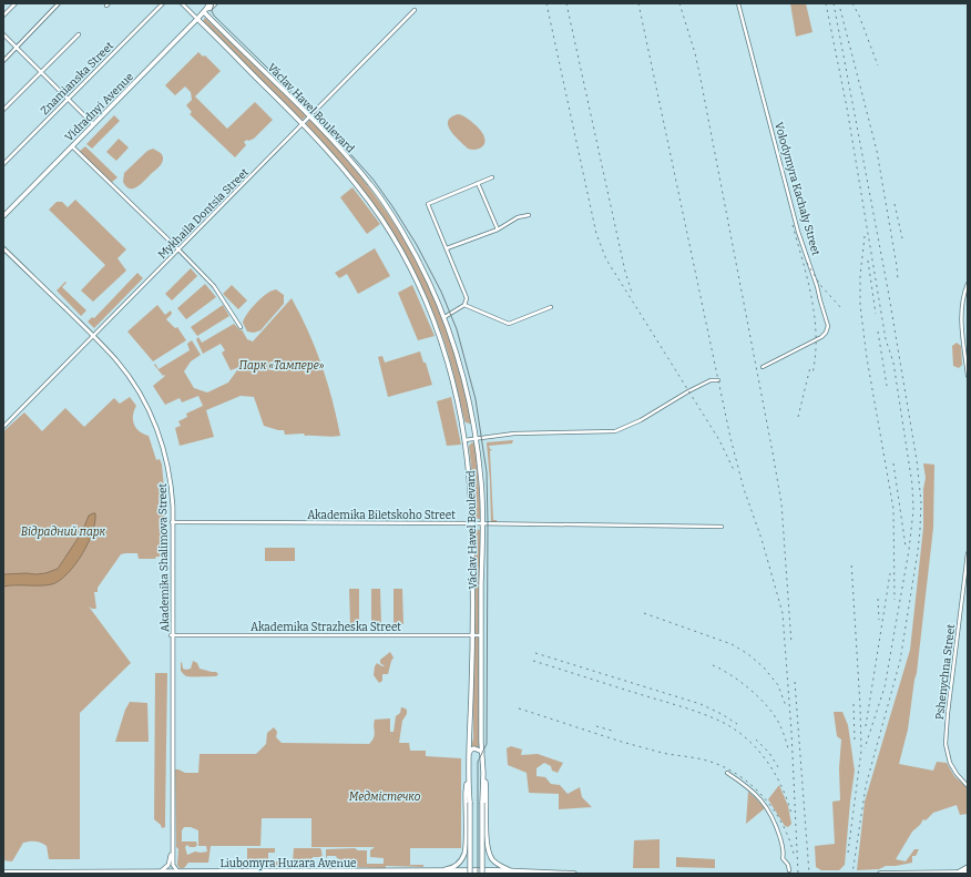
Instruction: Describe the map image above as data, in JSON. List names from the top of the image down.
{
  "streets": {
    "main road": ["Vidradnyi Avenue", "Václav Havel Boulevard", "Liubomyra Huzara Avenue"],
    "street": [
      "Znamianska Street",
      "Volodymyra Kachaly Street",
      "Mykhaila Dontsia Street",
      "Akademika Biletskoho Street",
      "Akademika Shalimova Street",
      "Akademika Strazheska Street",
      "Pshenychna Street"
    ]
  },
  "crossings": [
    ["Vidradnyi Avenue", "Václav Havel Boulevard"],
    ["Václav Havel Boulevard", "Mykhaila Dontsia Street"],
    ["Václav Havel Boulevard", "Akademika Biletskoho Street"],
    ["Václav Havel Boulevard", "Akademika Strazheska Street"],
    ["Mykhaila Dontsia Street", "Akademika Shalimova Street"],
    ["Akademika Biletskoho Street", "Akademika Shalimova Street"],
    ["Akademika Shalimova Street", "Akademika Strazheska Street"],
    ["Akademika Shalimova Street", "Liubomyra Huzara Avenue"]
  ],
  "parks": ["Парк «Тампере»", "Відрадний парк", "Медмістечко"]
}
